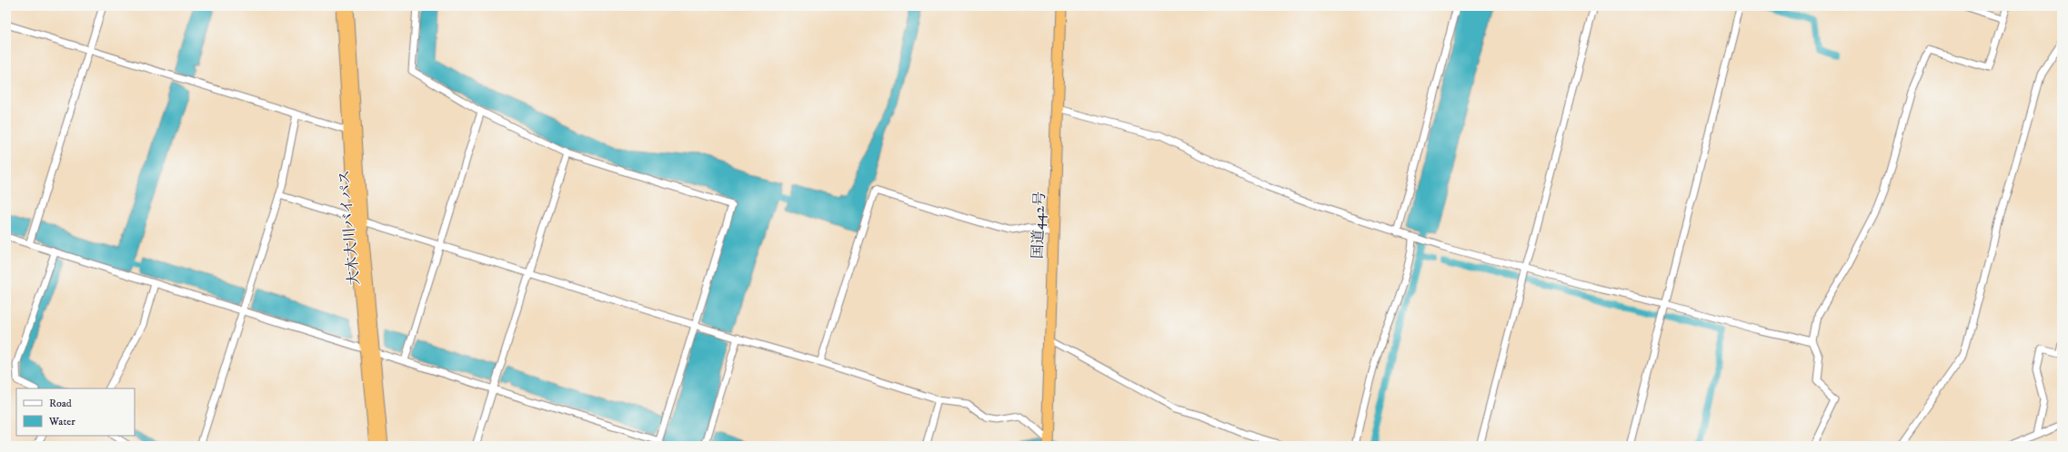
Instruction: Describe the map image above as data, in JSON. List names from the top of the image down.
{
  "streets": {
    "highway": ["国道442号", "大木大川バイパス"]
  },
  "legend": ["Road", "Water"]
}
